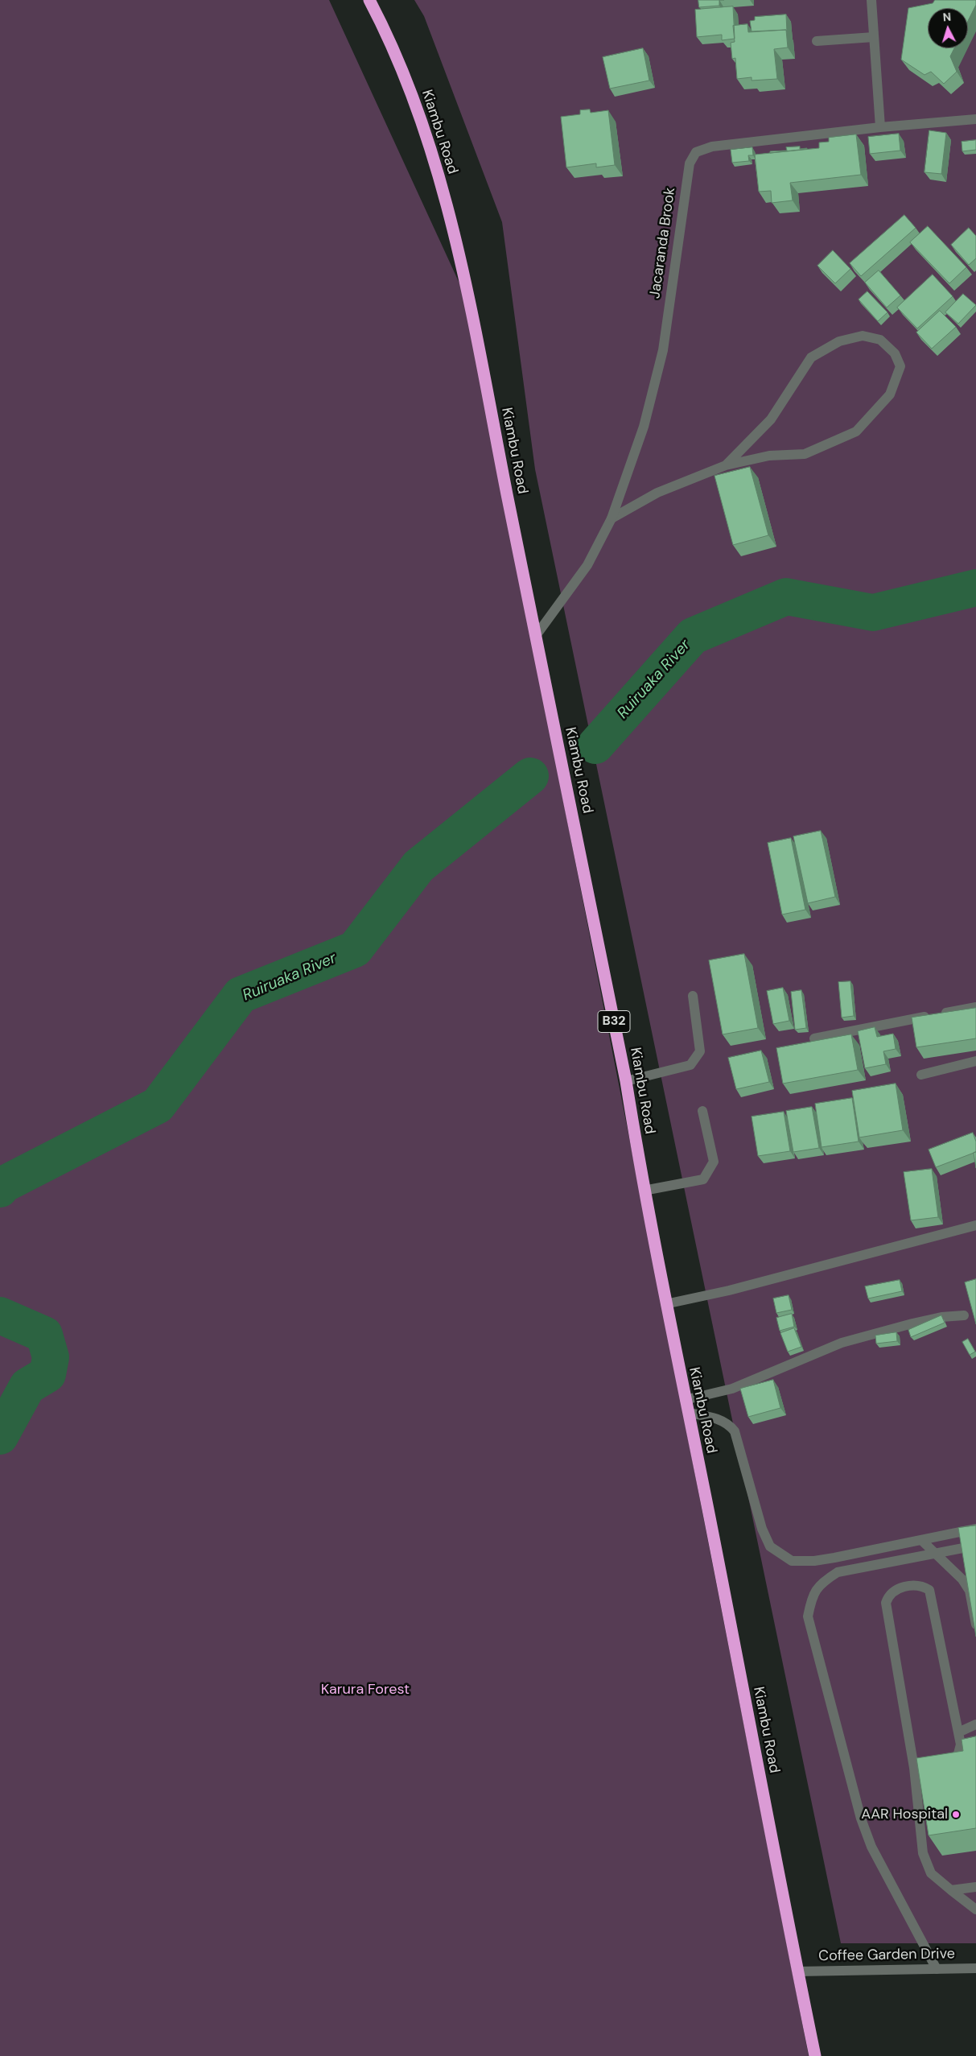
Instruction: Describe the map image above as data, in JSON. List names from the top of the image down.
{
  "streets": {
    "highway": ["Kiambu Road", "B32"],
    "street": ["Jacaranda Brook", "Coffee Garden Drive"]
  },
  "crossings": [
    ["Kiambu Road", "Jacaranda Brook"],
    ["Kiambu Road", "Coffee Garden Drive"]
  ],
  "water": ["Ruiruaka River"],
  "parks": ["Karura Forest"],
  "places": ["AAR Hospital"],
  "north": "top"
}
